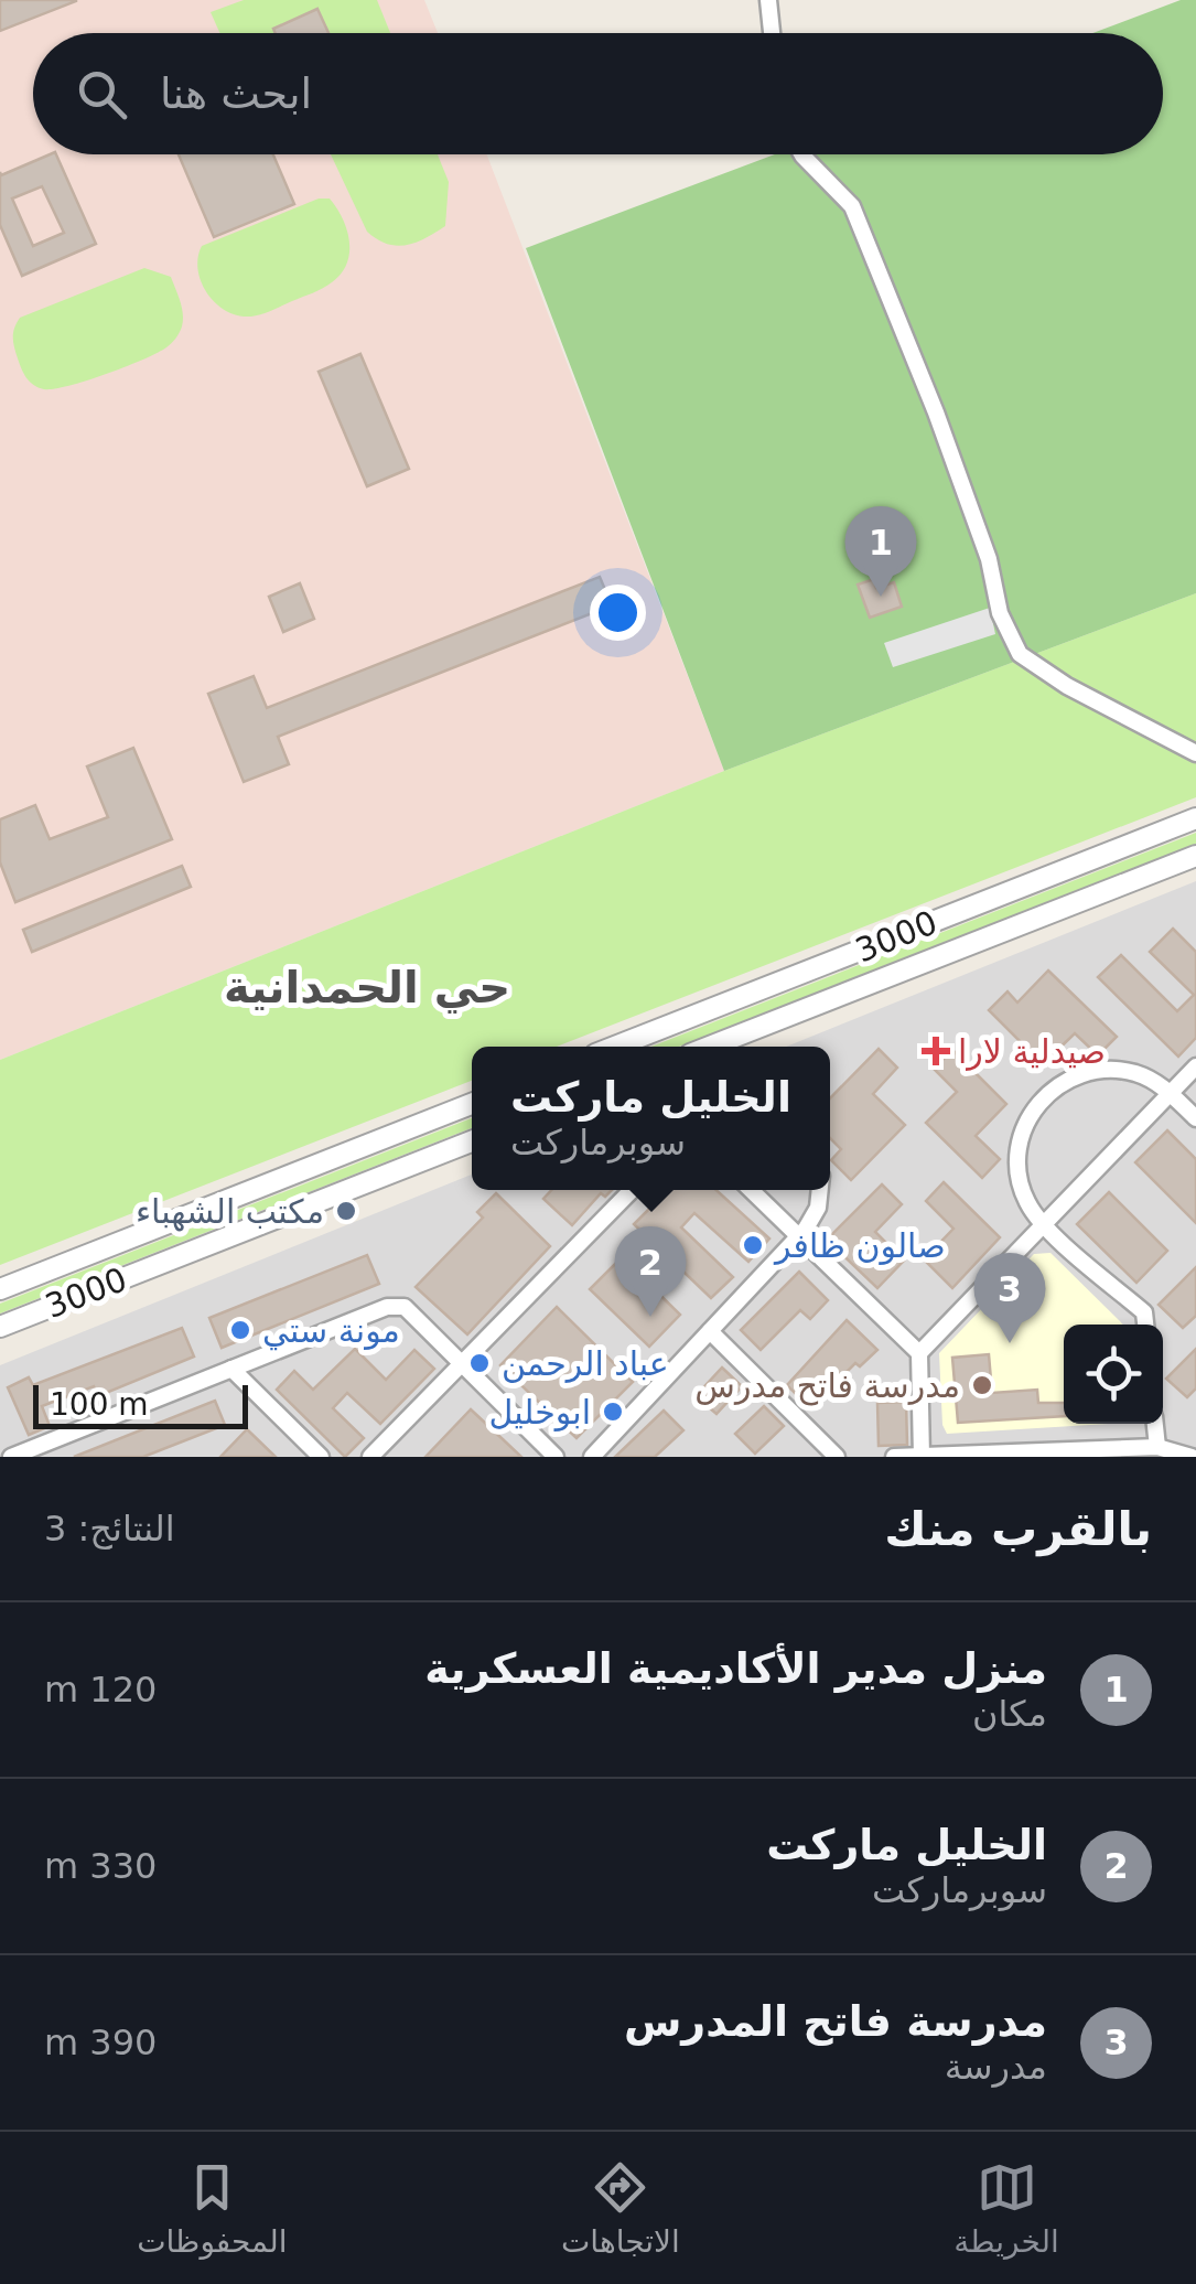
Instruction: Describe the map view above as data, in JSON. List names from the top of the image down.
{
  "streets": {
    "street": ["3000"]
  },
  "districts": ["حي الحمدانية"],
  "places": {
    "health": ["صيدلية لارا"],
    "other": [
      "مكتب الشهباء",
      "صالون ظافر",
      "مونة ستي",
      "عباد الرحمن",
      "مدرسة فاتح مدرس",
      "ابوخليل"
    ]
  },
  "scale_bar": "100 m",
  "page": {
    "search": "ابحث هنا",
    "pins": ["1", "2", "3"],
    "popup": ["الخليل ماركت", "سوبرماركت"],
    "scale": "100 m",
    "heading": ["بالقرب منك", "النتائج: 3"],
    "list": [
      {
        "mark": "1",
        "name": "منزل مدير الأكاديمية العسكرية",
        "note": "مكان",
        "value": "120 m"
      },
      {
        "mark": "2",
        "name": "الخليل ماركت",
        "note": "سوبرماركت",
        "value": "330 m"
      },
      {
        "mark": "3",
        "name": "مدرسة فاتح المدرس",
        "note": "مدرسة",
        "value": "390 m"
      }
    ],
    "nav": ["الخريطة", "الاتجاهات", "المحفوظات"]
  }
}
